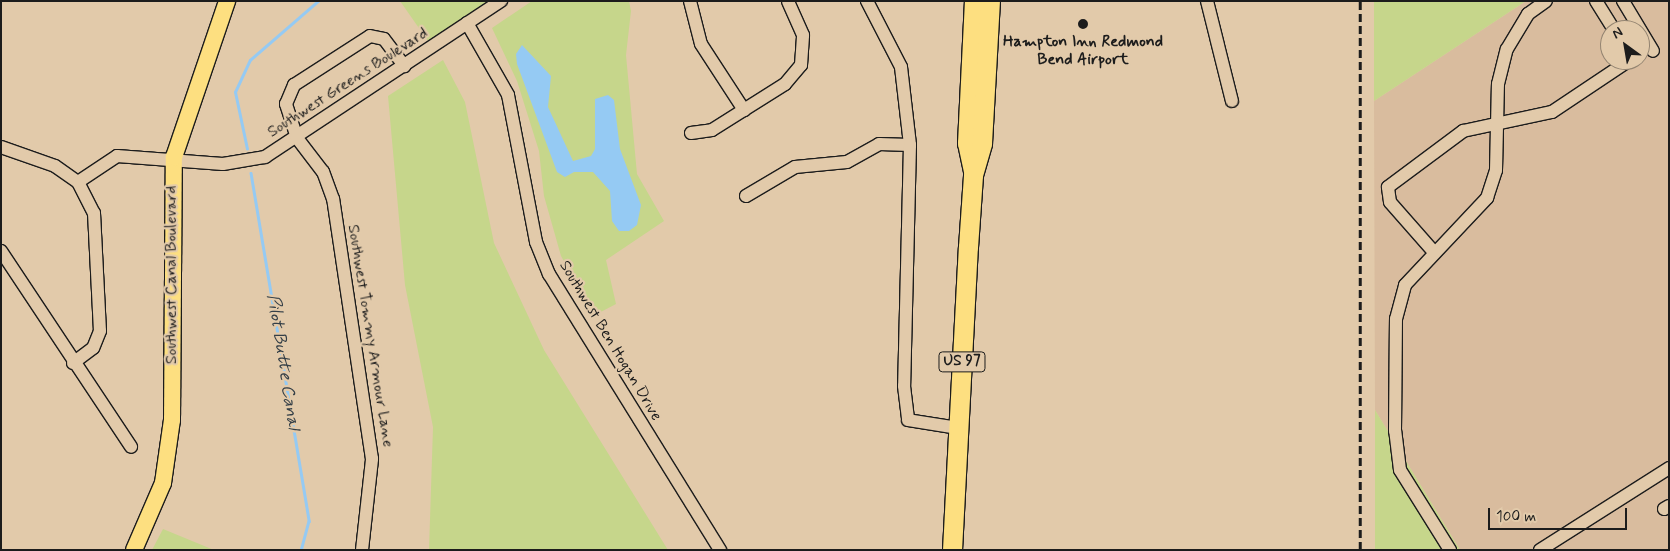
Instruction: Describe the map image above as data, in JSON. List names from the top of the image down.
{
  "streets": {
    "highway": ["US 97"],
    "main road": ["Southwest Canal Boulevard"],
    "street": ["Southwest Greens Boulevard", "Southwest Tommy Armour Lane", "Southwest Ben Hogan Drive"]
  },
  "crossings": [
    ["Southwest Greens Boulevard", "Southwest Canal Boulevard"],
    ["Southwest Greens Boulevard", "Southwest Tommy Armour Lane"],
    ["Southwest Greens Boulevard", "Southwest Ben Hogan Drive"]
  ],
  "water": ["Pilot Butte Canal"],
  "places": ["Hampton Inn Redmond Bend Airport"],
  "scale_bar": "100 m",
  "north": "top left"
}
